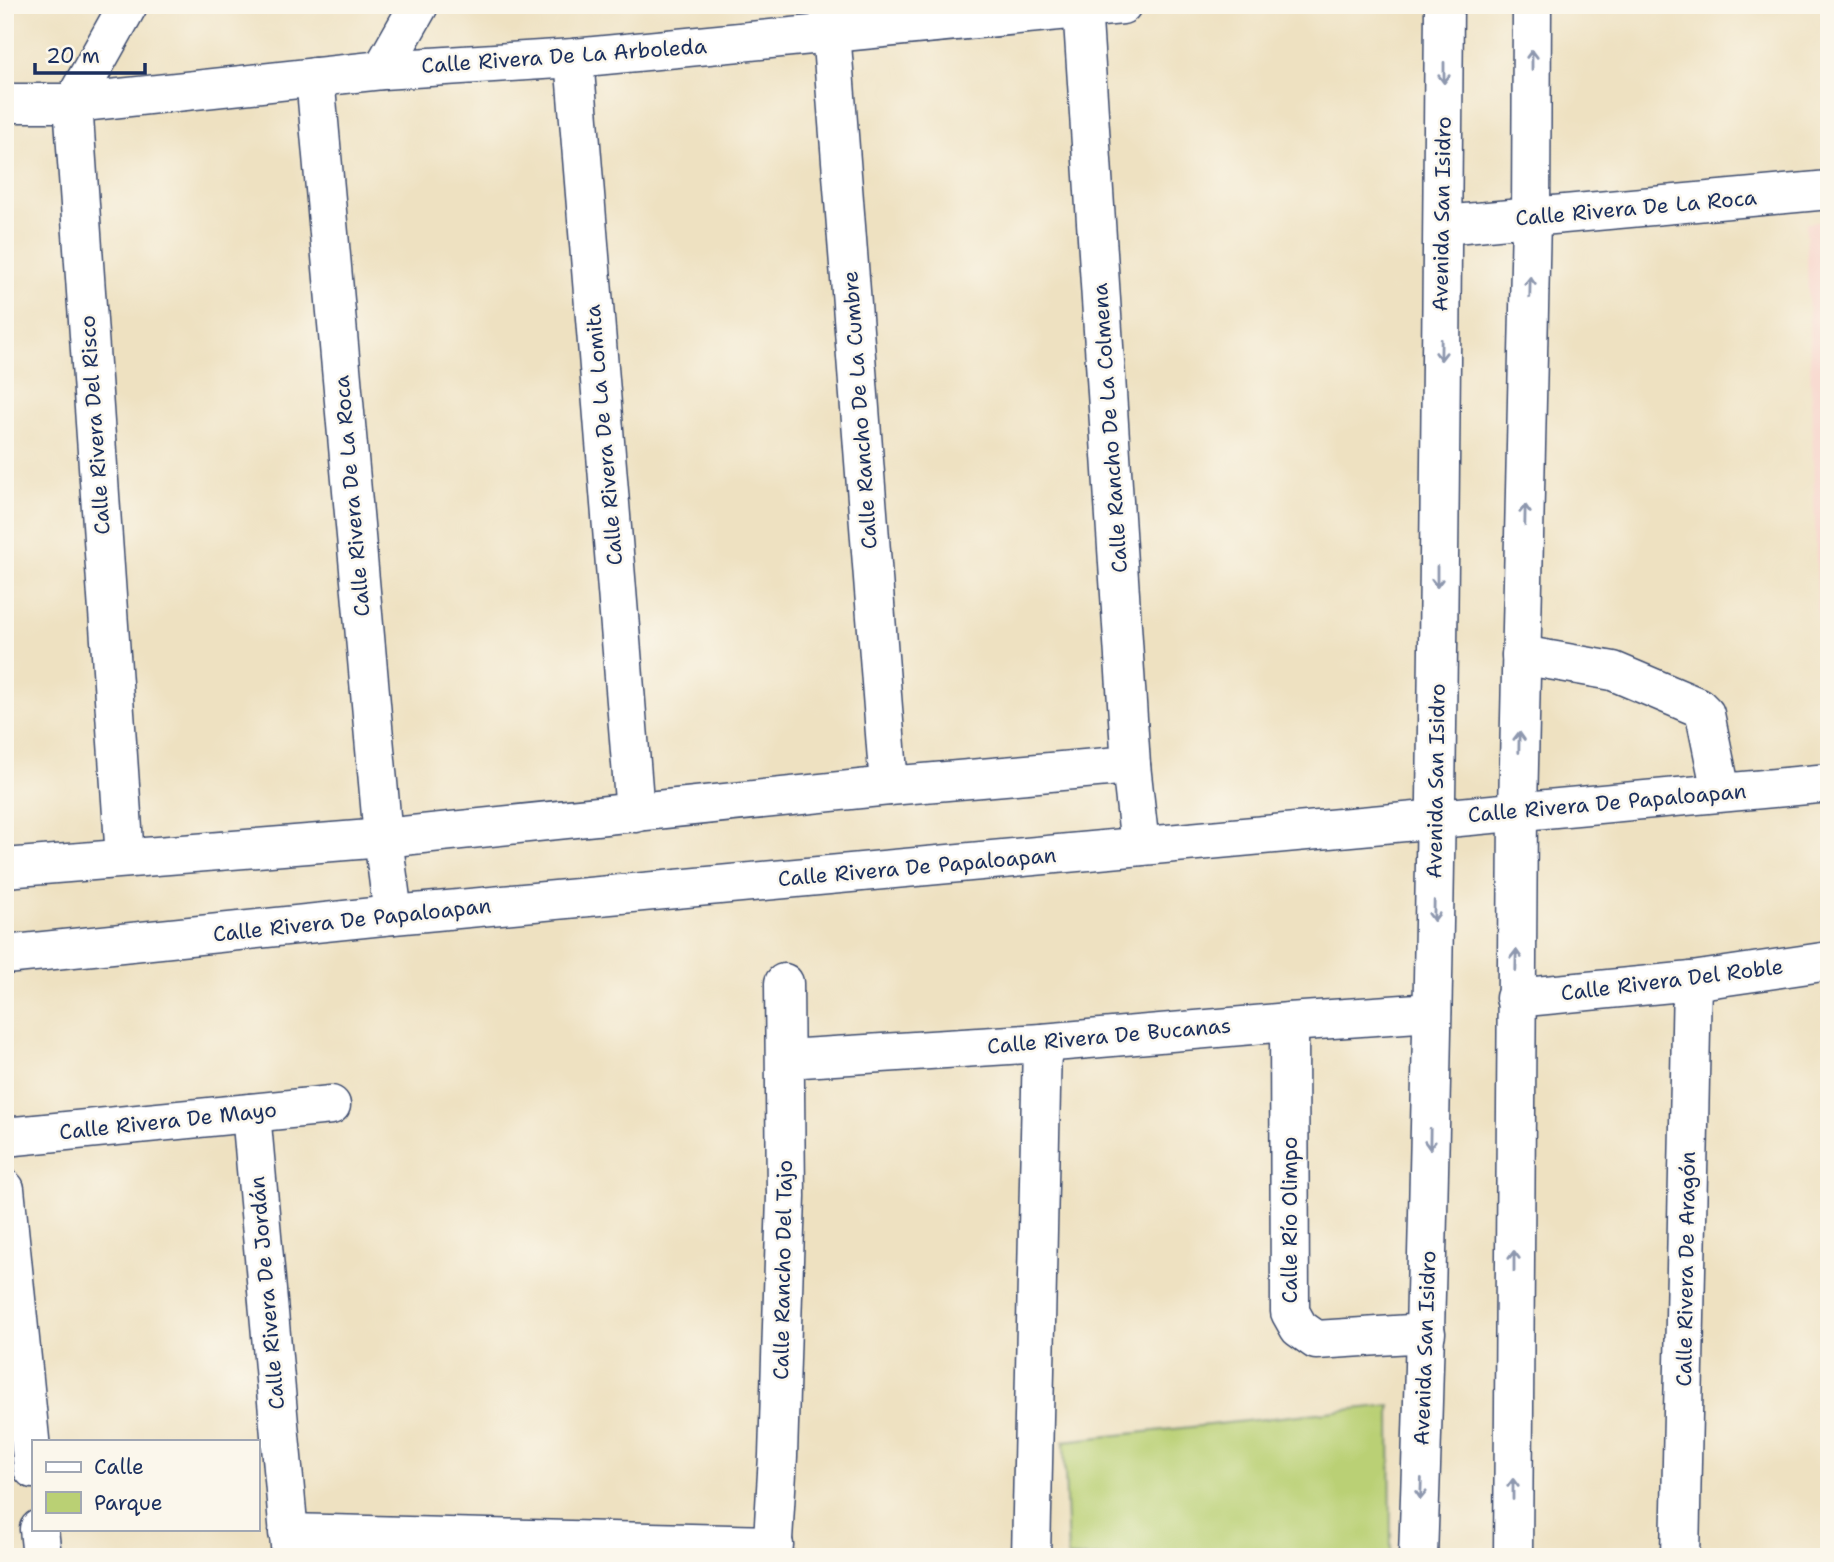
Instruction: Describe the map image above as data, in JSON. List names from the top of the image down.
{
  "streets": {
    "street": [
      "Calle Rivera De La Arboleda",
      "Calle Rivera De La Roca",
      "Avenida San Isidro",
      "Calle Rancho De La Cumbre",
      "Calle Rivera Del Risco",
      "Calle Rancho De La Colmena",
      "Calle Rivera De La Lomita",
      "Calle Rivera De Papaloapan",
      "Calle Rivera Del Roble",
      "Calle Rivera De Bucanas",
      "Calle Rivera De Mayo",
      "Calle Río Olimpo",
      "Calle Rivera De Aragón",
      "Calle Rancho Del Tajo",
      "Calle Rivera De Jordán"
    ]
  },
  "crossings": [
    ["Calle Rivera De La Arboleda", "Calle Rivera De La Roca"],
    ["Calle Rivera De La Arboleda", "Calle Rancho De La Cumbre"],
    ["Calle Rivera De La Arboleda", "Calle Rivera Del Risco"],
    ["Calle Rivera De La Arboleda", "Calle Rancho De La Colmena"],
    ["Calle Rivera De La Arboleda", "Calle Rivera De La Lomita"],
    ["Calle Rivera De La Roca", "Avenida San Isidro"],
    ["Calle Rivera De La Roca", "Calle Rivera De Papaloapan"],
    ["Avenida San Isidro", "Calle Rivera De Papaloapan"],
    ["Avenida San Isidro", "Calle Rivera De Bucanas"],
    ["Avenida San Isidro", "Calle Río Olimpo"],
    ["Calle Rancho De La Colmena", "Calle Rivera De Papaloapan"],
    ["Calle Rivera Del Roble", "Calle Rivera De Aragón"],
    ["Calle Rivera De Bucanas", "Calle Río Olimpo"],
    ["Calle Rivera De Bucanas", "Calle Rancho Del Tajo"],
    ["Calle Rivera De Mayo", "Calle Rivera De Jordán"]
  ],
  "legend": ["Calle", "Parque"],
  "scale_bar": "20 m"
}
